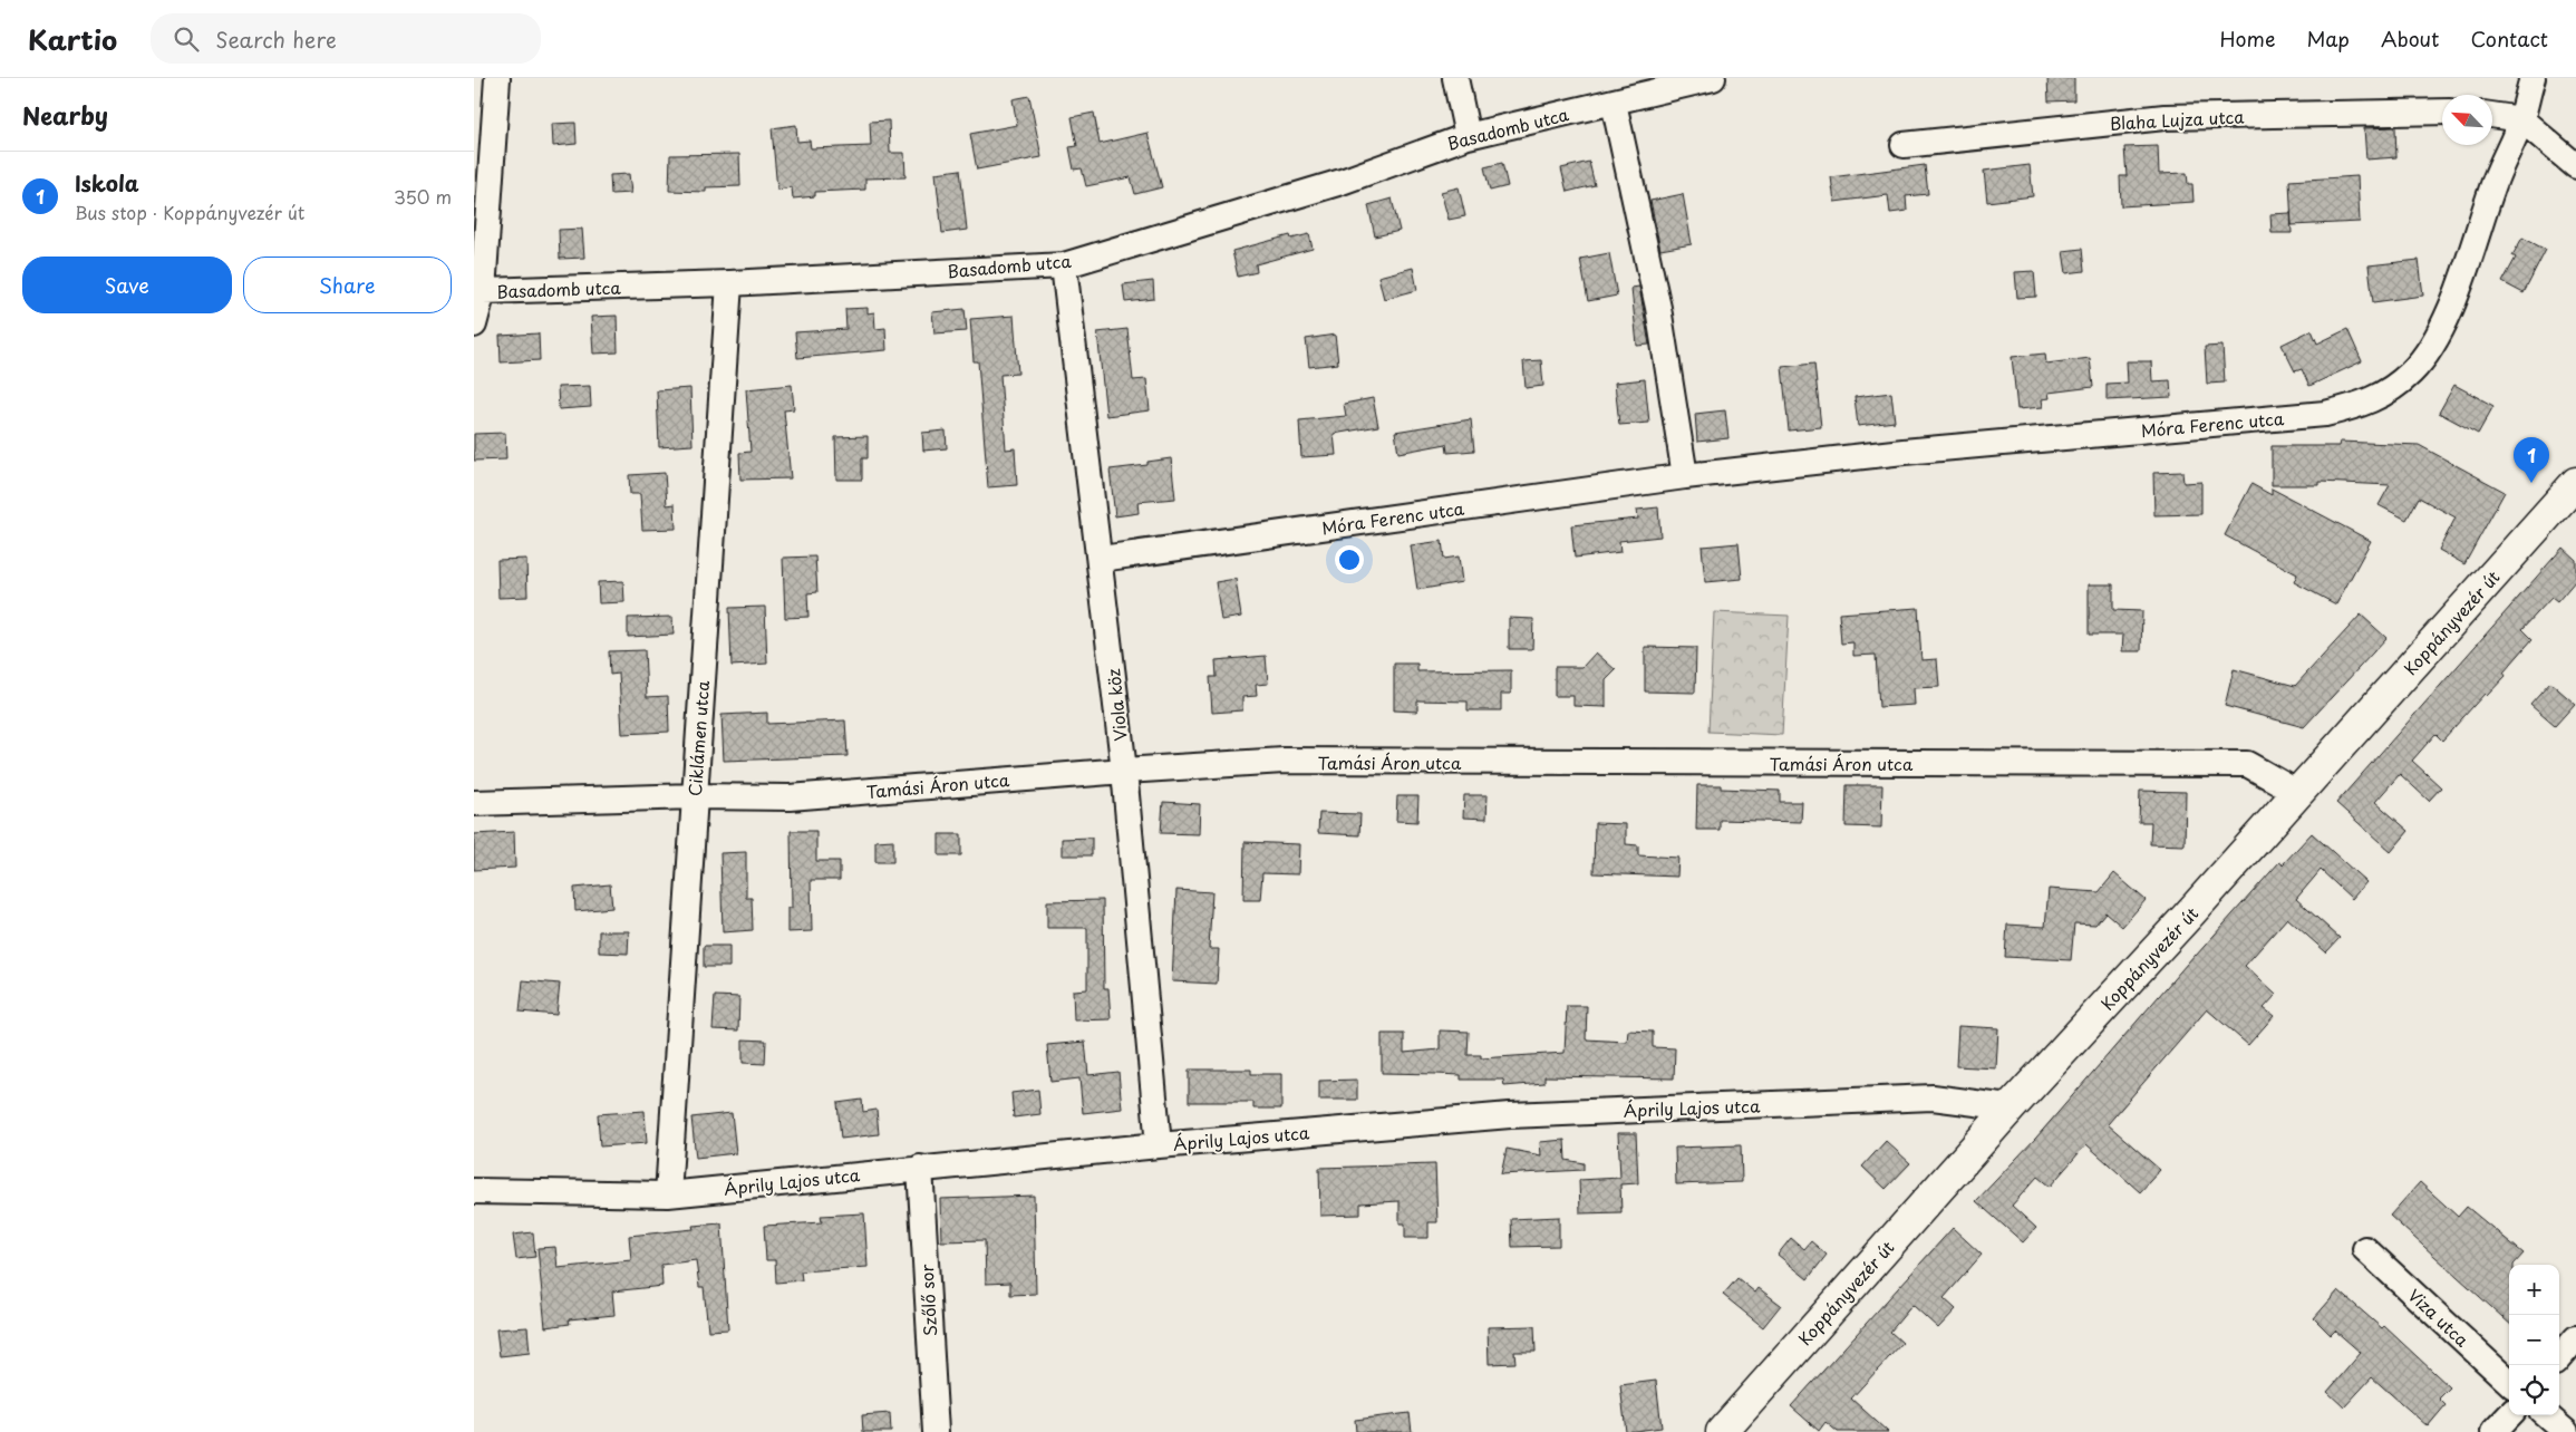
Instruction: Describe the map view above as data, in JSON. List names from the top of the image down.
{
  "streets": {
    "street": [
      "Blaha Lujza utca",
      "Basadomb utca",
      "Móra Ferenc utca",
      "Koppányvezér út",
      "Viola köz",
      "Ciklámen utca",
      "Tamási Áron utca",
      "Áprily Lajos utca",
      "Szőlő sor",
      "Viza utca"
    ]
  },
  "crossings": [
    ["Basadomb utca", "Viola köz"],
    ["Basadomb utca", "Ciklámen utca"],
    ["Móra Ferenc utca", "Viola köz"],
    ["Koppányvezér út", "Tamási Áron utca"],
    ["Koppányvezér út", "Áprily Lajos utca"],
    ["Viola köz", "Tamási Áron utca"],
    ["Viola köz", "Áprily Lajos utca"],
    ["Ciklámen utca", "Tamási Áron utca"],
    ["Ciklámen utca", "Áprily Lajos utca"],
    ["Áprily Lajos utca", "Szőlő sor"]
  ],
  "north": "top left",
  "page": {
    "header": "Kartio",
    "search": "Search here",
    "nav": [
      "Home",
      "Map",
      "About",
      "Contact"
    ],
    "heading": "Nearby",
    "list": [
      {
        "mark": "1",
        "name": "Iskola",
        "note": "Bus stop · Koppányvezér út",
        "value": "350 m"
      }
    ],
    "buttons": ["Save", "Share"],
    "pins": "1",
    "map_buttons": ["+", "−"]
  }
}
